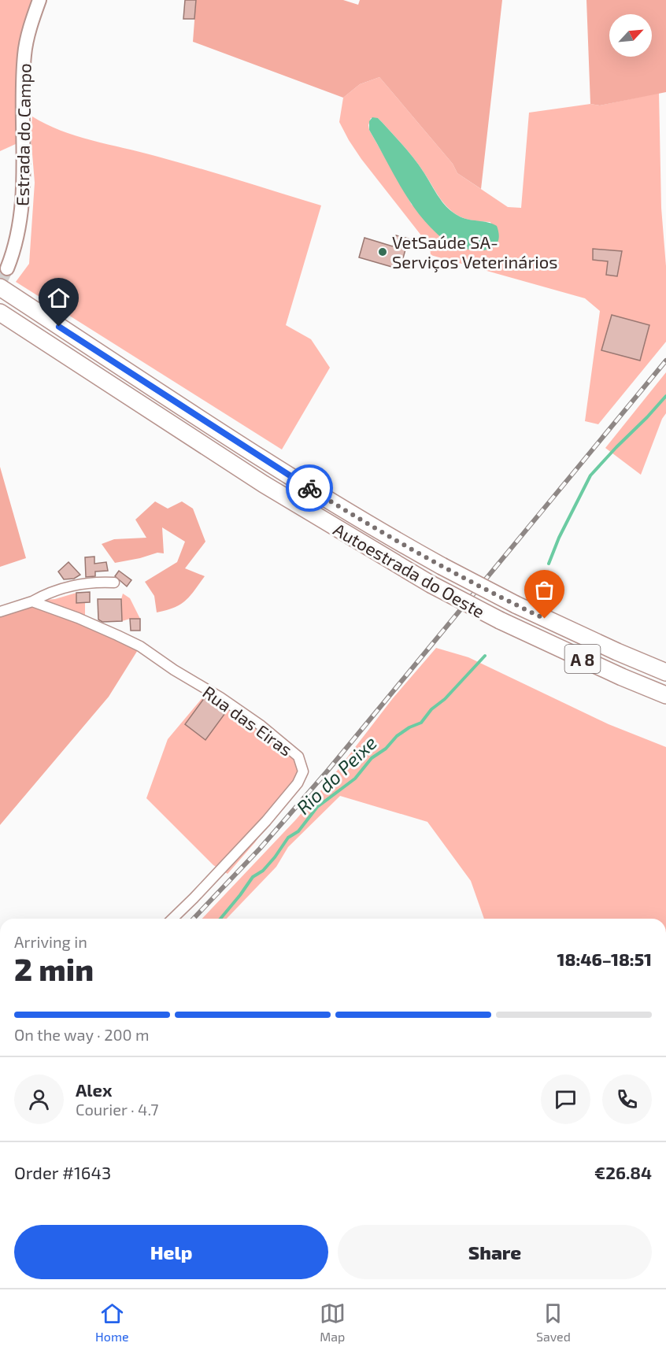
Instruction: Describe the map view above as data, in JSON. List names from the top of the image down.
{
  "streets": {
    "highway": ["Autoestrada do Oeste", "A 8"],
    "street": ["Estrada do Campo", "Rua das Eiras"]
  },
  "water": ["Rio do Peixe"],
  "places": ["VetSaúde SA- Serviços Veterinários"],
  "north": "top right",
  "page": {
    "heading": ["2 min", "Arriving in", "18:46–18:51"],
    "panel": [
      "Alex",
      "Courier · 4.7",
      "Order #1643",
      "€26.84"
    ],
    "bar": "On the way · 200 m",
    "buttons": ["Help", "Share"],
    "tabs": ["Home", "Map", "Saved"]
  }
}
